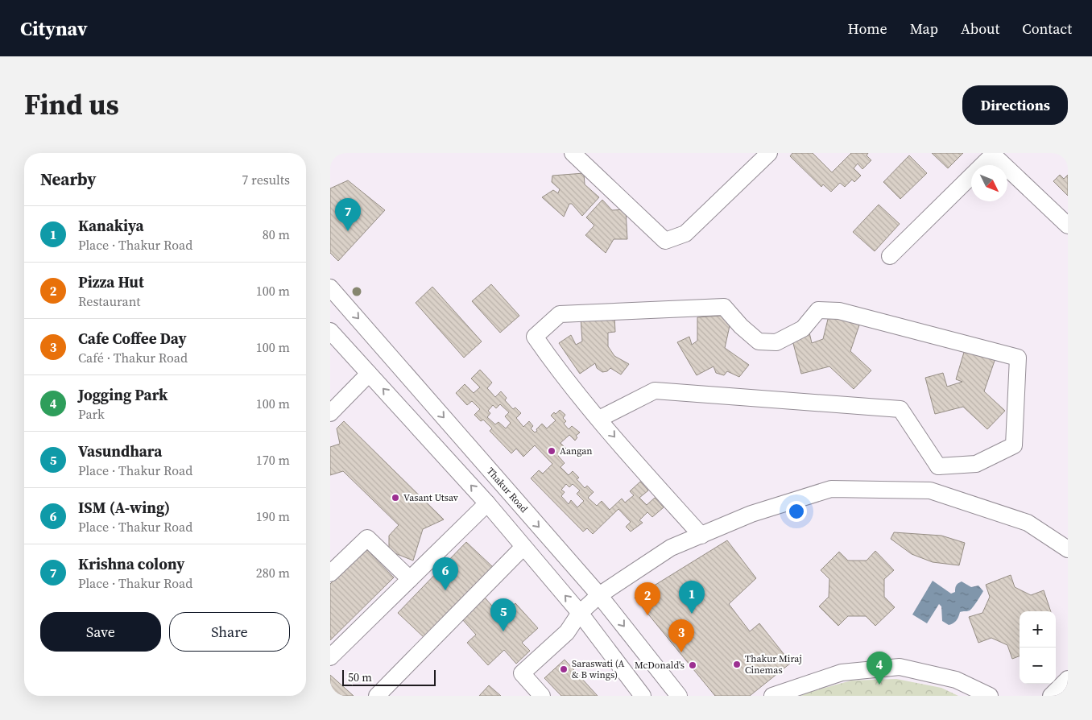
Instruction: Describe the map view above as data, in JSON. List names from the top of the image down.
{
  "streets": {
    "street": ["Thakur Road"]
  },
  "places": [
    "Aangan",
    "Vasant Utsav",
    "Thakur Miraj Cinemas",
    "McDonald's",
    "Saraswati (A & B wings)"
  ],
  "scale_bar": "50 m",
  "north": "bottom right",
  "page": {
    "header": "Citynav",
    "nav": [
      "Home",
      "Map",
      "About",
      "Contact"
    ],
    "title": "Find us",
    "buttons": [
      "Directions",
      ["Save", "Share"]
    ],
    "heading": ["Nearby", "7 results"],
    "pins": [
      "7",
      "6",
      "1",
      "2",
      "5",
      "3",
      "4"
    ],
    "list": [
      {
        "mark": "1",
        "name": "Kanakiya",
        "note": "Place · Thakur Road",
        "value": "80 m"
      },
      {
        "mark": "2",
        "name": "Pizza Hut",
        "note": "Restaurant",
        "value": "100 m"
      },
      {
        "mark": "3",
        "name": "Cafe Coffee Day",
        "note": "Café · Thakur Road",
        "value": "100 m"
      },
      {
        "mark": "4",
        "name": "Jogging Park",
        "note": "Park",
        "value": "100 m"
      },
      {
        "mark": "5",
        "name": "Vasundhara",
        "note": "Place · Thakur Road",
        "value": "170 m"
      },
      {
        "mark": "6",
        "name": "ISM (A-wing)",
        "note": "Place · Thakur Road",
        "value": "190 m"
      },
      {
        "mark": "7",
        "name": "Krishna colony",
        "note": "Place · Thakur Road",
        "value": "280 m"
      }
    ],
    "map_buttons": ["+", "−"],
    "scale": "50 m"
  }
}
